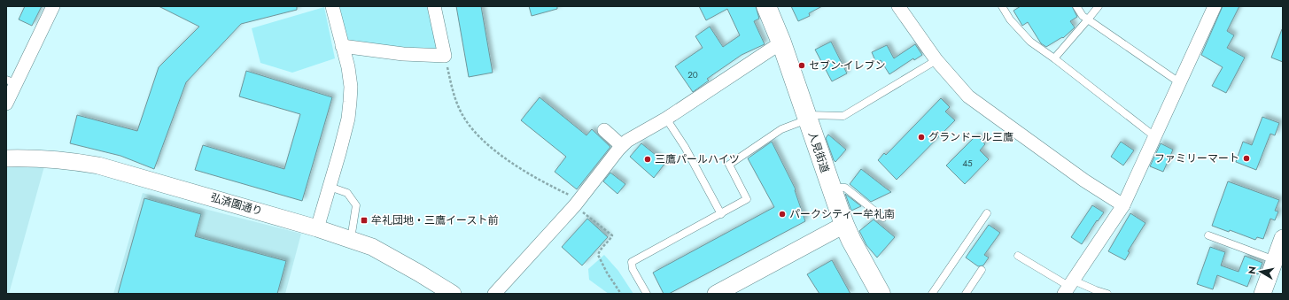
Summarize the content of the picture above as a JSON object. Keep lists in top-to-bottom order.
{
  "streets": {
    "main road": ["人見街道"],
    "street": ["弘済園通り"]
  },
  "places": {
    "other": [
      "セブン-イレブン",
      "グランドール三鷹",
      "ファミリーマート",
      "三鷹パールハイツ",
      "パークシティー牟礼南"
    ],
    "transit": ["牟礼団地・三鷹イースト前"]
  },
  "house_numbers": ["20", "45"],
  "north": "left"
}
